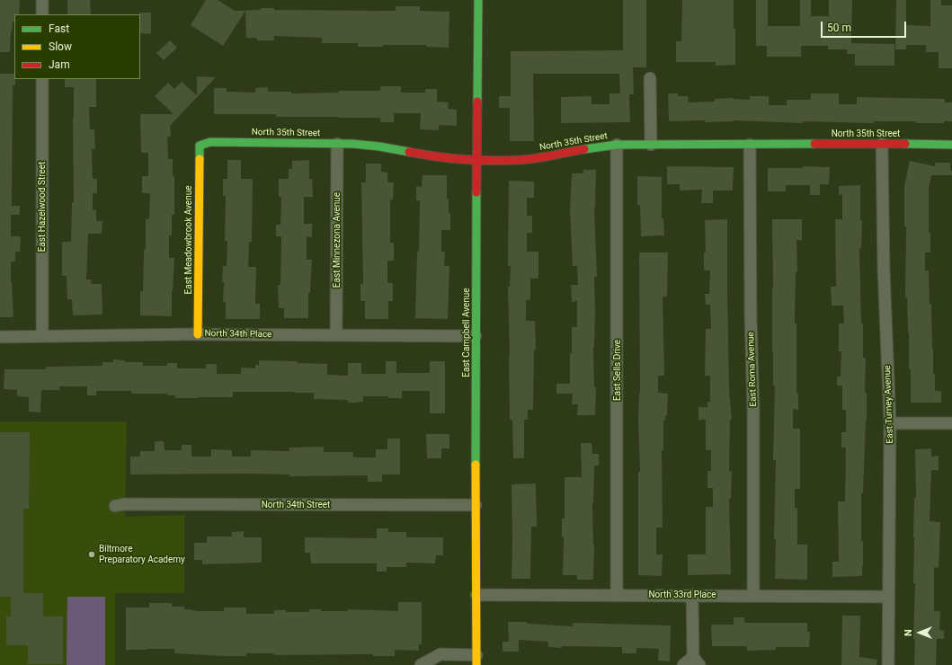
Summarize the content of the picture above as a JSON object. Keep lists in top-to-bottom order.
{
  "streets": {
    "street": [
      "North 35th Street",
      "East Hazelwood Street",
      "East Meadowbrook Avenue",
      "East Minnezona Avenue",
      "East Campbell Avenue",
      "North 34th Place",
      "East Roma Avenue",
      "East Sells Drive",
      "East Turney Avenue",
      "North 34th Street",
      "North 33rd Place"
    ]
  },
  "crossings": [
    ["North 35th Street", "East Meadowbrook Avenue"],
    ["North 35th Street", "East Minnezona Avenue"],
    ["North 35th Street", "East Campbell Avenue"],
    ["North 35th Street", "East Roma Avenue"],
    ["North 35th Street", "East Sells Drive"],
    ["North 35th Street", "East Turney Avenue"],
    ["East Hazelwood Street", "North 34th Place"],
    ["East Meadowbrook Avenue", "North 34th Place"],
    ["East Minnezona Avenue", "North 34th Place"],
    ["East Campbell Avenue", "North 34th Place"],
    ["East Campbell Avenue", "North 34th Street"],
    ["East Campbell Avenue", "North 33rd Place"],
    ["East Roma Avenue", "North 33rd Place"],
    ["East Sells Drive", "North 33rd Place"],
    ["East Turney Avenue", "North 33rd Place"]
  ],
  "places": ["Biltmore Preparatory Academy"],
  "legend": ["Fast", "Slow", "Jam"],
  "scale_bar": "50 m",
  "north": "left"
}
